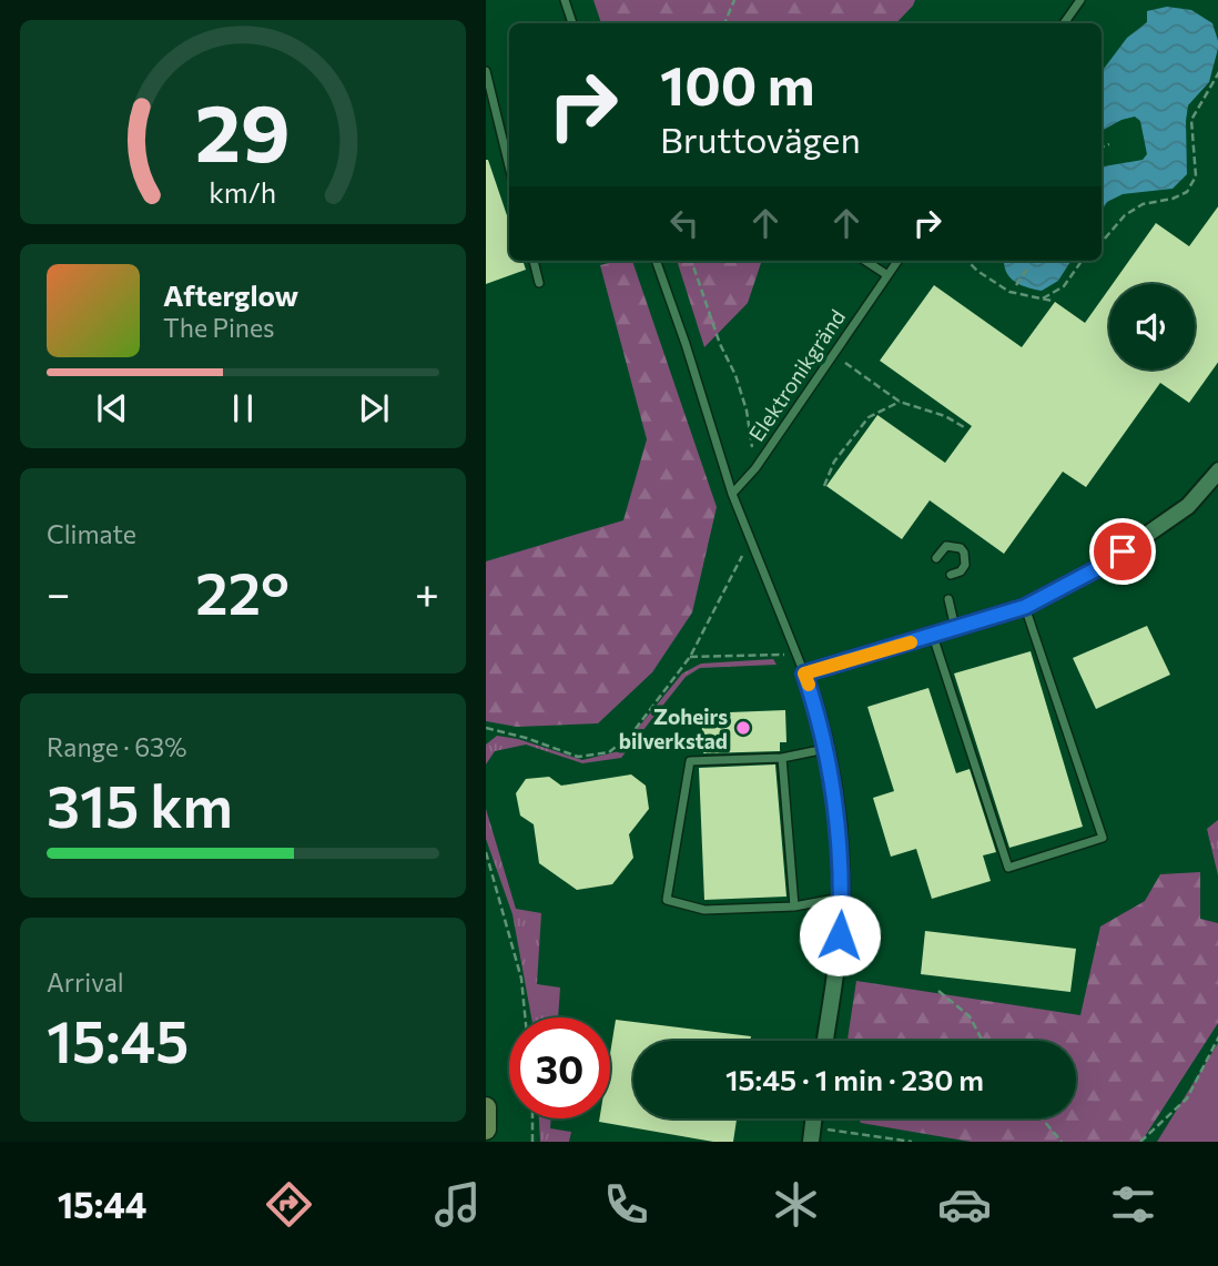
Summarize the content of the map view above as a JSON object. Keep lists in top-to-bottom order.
{
  "streets": {
    "lane": ["Elektronikgränd"]
  },
  "places": ["Zoheirs bilverkstad"],
  "page": {
    "turn": ["100 m", "Bruttovägen"],
    "song": ["Afterglow", "The Pines"],
    "tile": [
      "Climate",
      ["Range · 63%", "315 km"],
      ["Arrival", "15:45"]
    ],
    "heat": ["−", "22°", "+"],
    "limit": "30",
    "trip": "15:45 · 1 min · 230 m",
    "tabs": "15:44",
    "gauge": ["29", "km/h"]
  }
}
